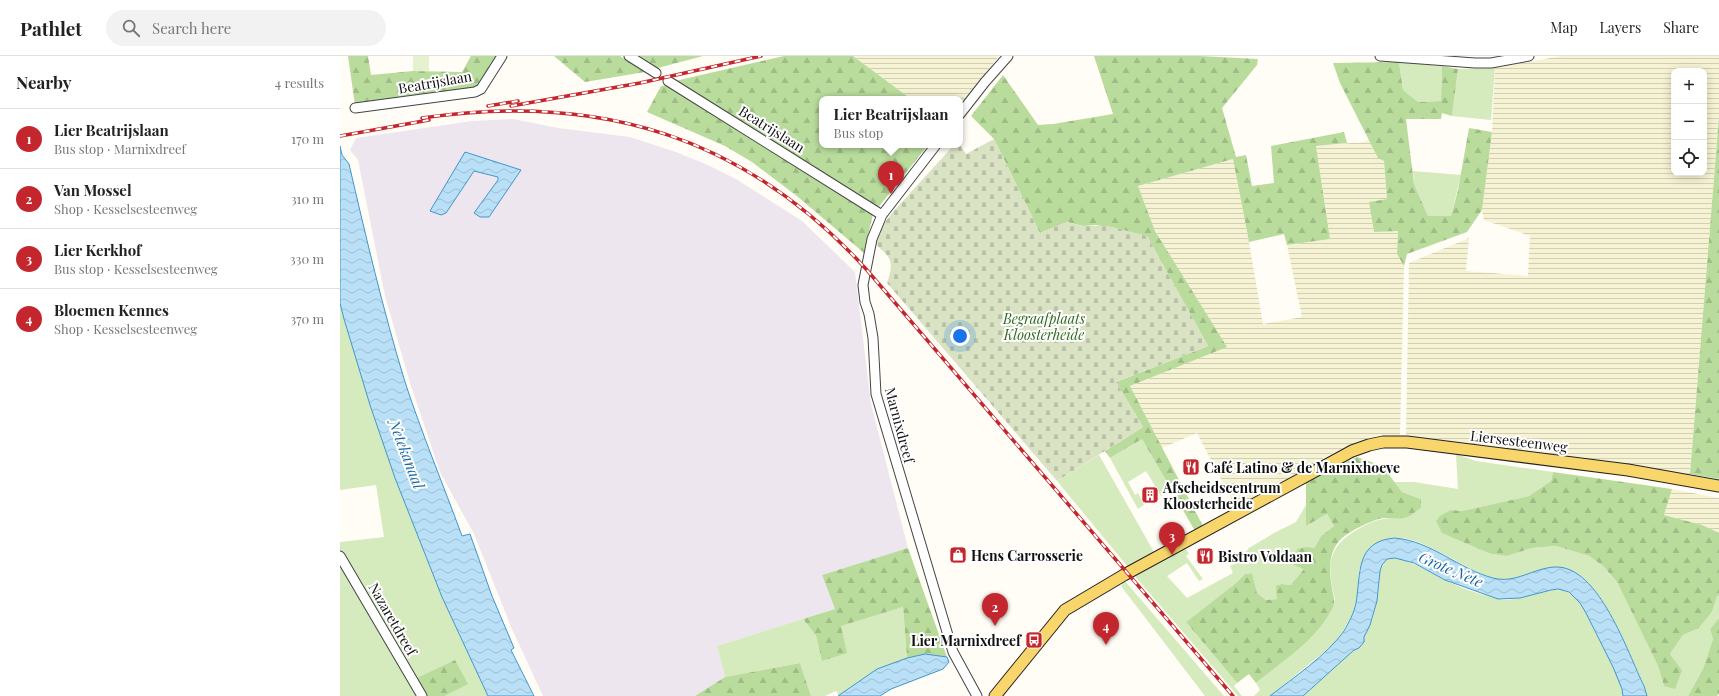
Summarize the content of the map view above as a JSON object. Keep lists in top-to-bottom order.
{
  "streets": {
    "main road": ["Liersesteenweg"],
    "street": ["Beatrijslaan", "Marnixdreef", "Nazaretdreef"]
  },
  "crossings": [
    ["Beatrijslaan", "Marnixdreef"]
  ],
  "water": ["Netekanaal", "Grote Nete"],
  "parks": ["Begraafplaats Kloosterheide"],
  "places": {
    "restaurant": ["Café Latino & de Marnixhoeve", "Bistro Voldaan"],
    "building": ["Afscheidscentrum Kloosterheide"],
    "shop": ["Hens Carrosserie"],
    "bus stop": ["Lier Marnixdreef"]
  },
  "page": {
    "header": "Pathlet",
    "search": "Search here",
    "nav": ["Map", "Layers", "Share"],
    "heading": ["Nearby", "4 results"],
    "map_buttons": ["+", "−"],
    "popup": ["Lier Beatrijslaan", "Bus stop"],
    "list": [
      {
        "mark": "1",
        "name": "Lier Beatrijslaan",
        "note": "Bus stop · Marnixdreef",
        "value": "170 m"
      },
      {
        "mark": "2",
        "name": "Van Mossel",
        "note": "Shop · Kesselsesteenweg",
        "value": "310 m"
      },
      {
        "mark": "3",
        "name": "Lier Kerkhof",
        "note": "Bus stop · Kesselsesteenweg",
        "value": "330 m"
      },
      {
        "mark": "4",
        "name": "Bloemen Kennes",
        "note": "Shop · Kesselsesteenweg",
        "value": "370 m"
      }
    ],
    "pins": [
      "1",
      "3",
      "2",
      "4"
    ]
  }
}
